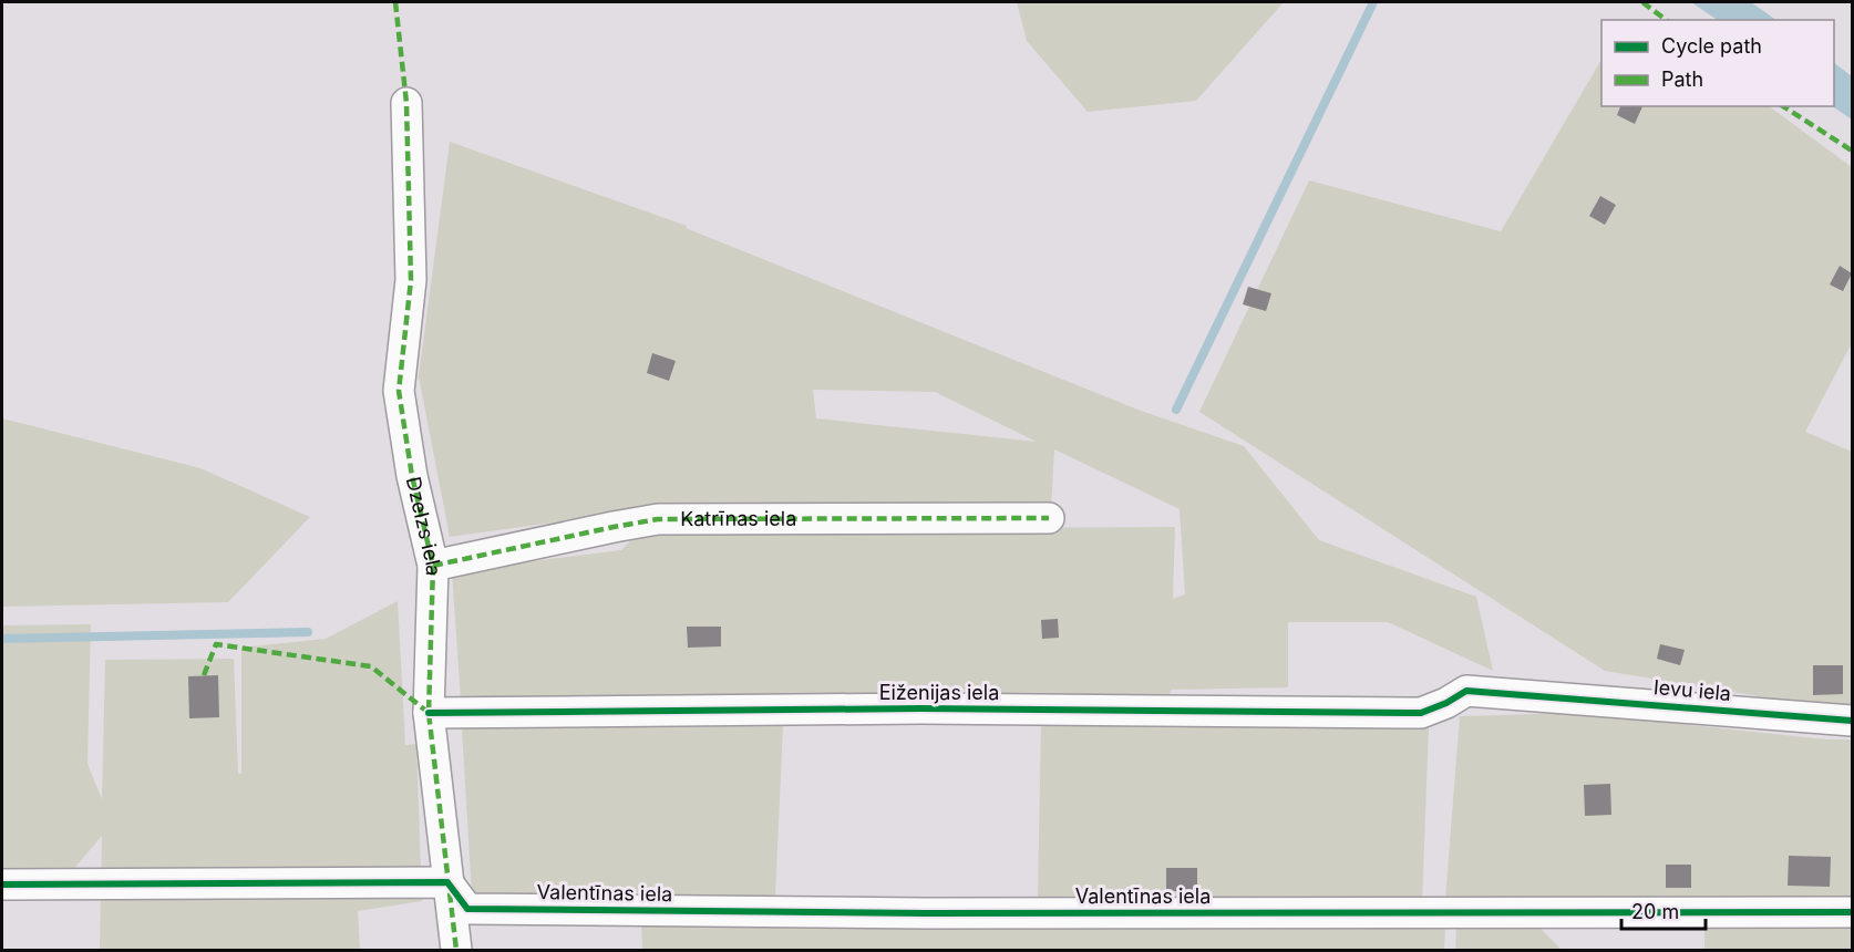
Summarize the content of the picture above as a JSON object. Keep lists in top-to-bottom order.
{
  "streets": {
    "street": [
      "Katrīnas iela",
      "Dzelzs iela",
      "Ievu iela",
      "Eiženijas iela",
      "Valentīnas iela"
    ]
  },
  "crossings": [
    ["Katrīnas iela", "Dzelzs iela"],
    ["Dzelzs iela", "Eiženijas iela"],
    ["Dzelzs iela", "Valentīnas iela"],
    ["Ievu iela", "Eiženijas iela"]
  ],
  "legend": ["Cycle path", "Path"],
  "scale_bar": "20 m"
}
